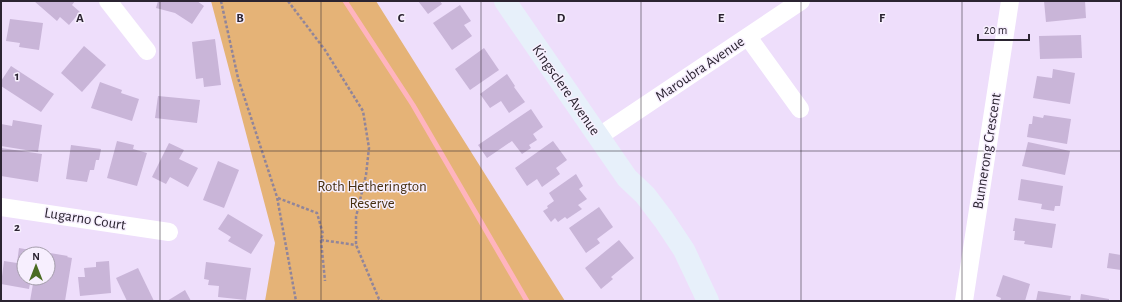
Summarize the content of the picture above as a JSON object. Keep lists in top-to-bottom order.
{
  "streets": {
    "main road": ["Kingsclere Avenue"],
    "street": ["Maroubra Avenue", "Bunnerong Crescent", "Lugarno Court"]
  },
  "crossings": [
    ["Maroubra Avenue", "Kingsclere Avenue"]
  ],
  "parks": ["Roth Hetherington Reserve"],
  "scale_bar": "20 m",
  "north": "top",
  "grid": {
    "columns": [
      "A",
      "B",
      "C",
      "D",
      "E",
      "F"
    ],
    "rows": ["1", "2"]
  }
}
